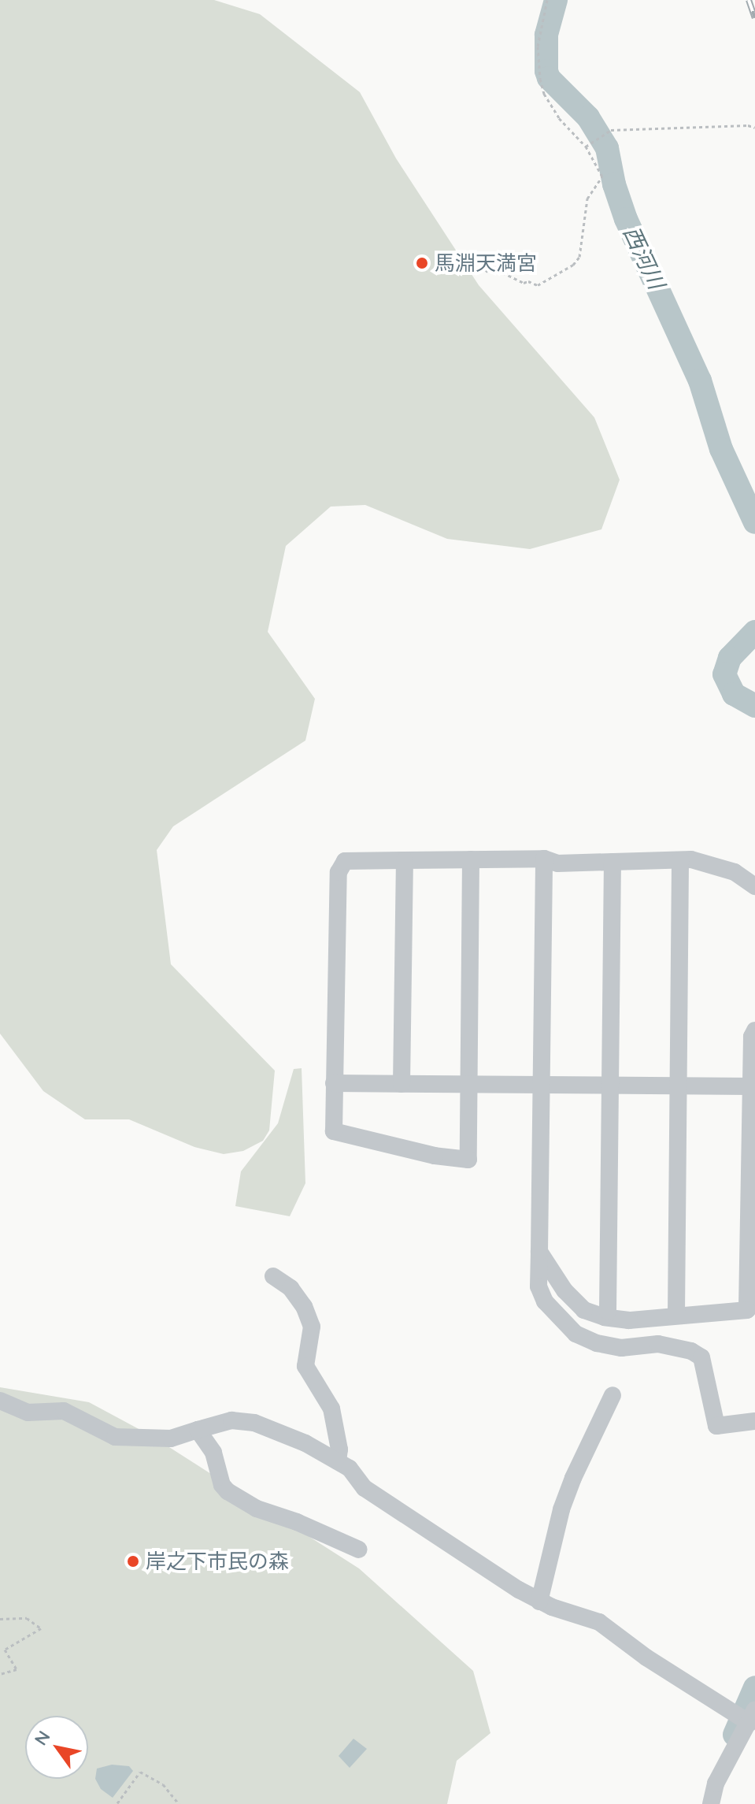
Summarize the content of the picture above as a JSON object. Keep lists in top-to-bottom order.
{
  "water": ["西河川"],
  "places": ["馬淵天満宮", "岸之下市民の森"],
  "north": "top left"
}
